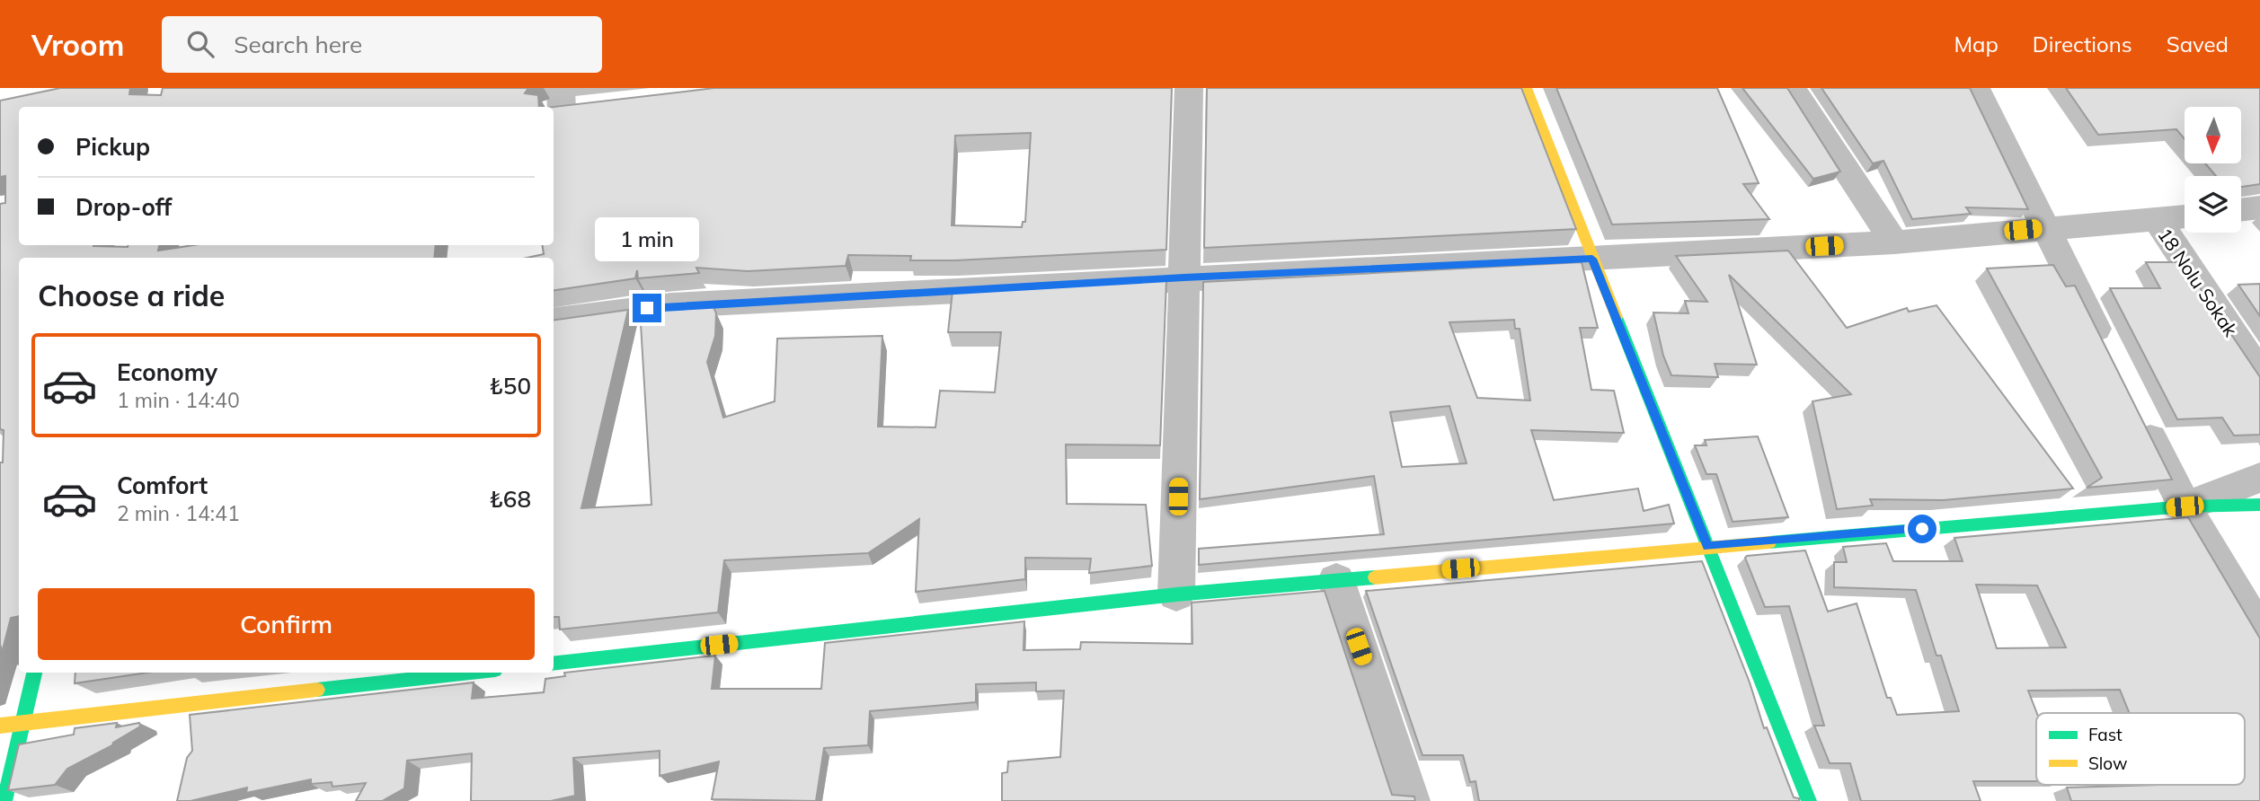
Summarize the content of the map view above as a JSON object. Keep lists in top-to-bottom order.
{
  "streets": {
    "street": ["18 Nolu Sokak"]
  },
  "legend": ["Fast", "Slow"],
  "north": "bottom",
  "page": {
    "header": "Vroom",
    "search": "Search here",
    "nav": ["Map", "Directions", "Saved"],
    "banner": ["Pickup", "Drop-off"],
    "bubble": "1 min",
    "heading": "Choose a ride",
    "list": [
      {
        "name": "Economy",
        "note": "1 min · 14:40",
        "value": "₺50"
      },
      {
        "name": "Comfort",
        "note": "2 min · 14:41",
        "value": "₺68"
      }
    ],
    "buttons": "Confirm"
  }
}
